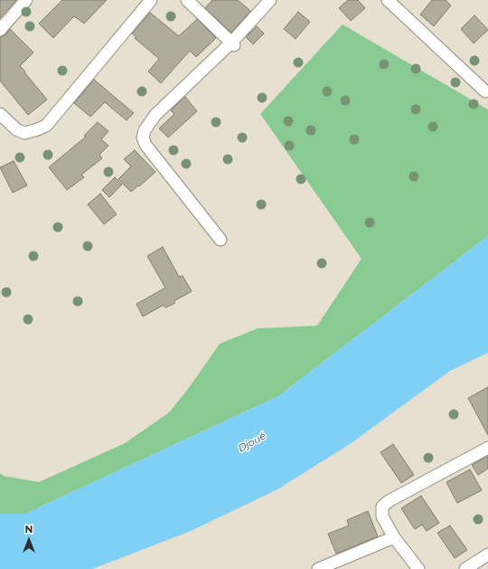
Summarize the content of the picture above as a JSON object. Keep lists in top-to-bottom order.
{
  "water": ["Djoué"],
  "north": "top"
}
